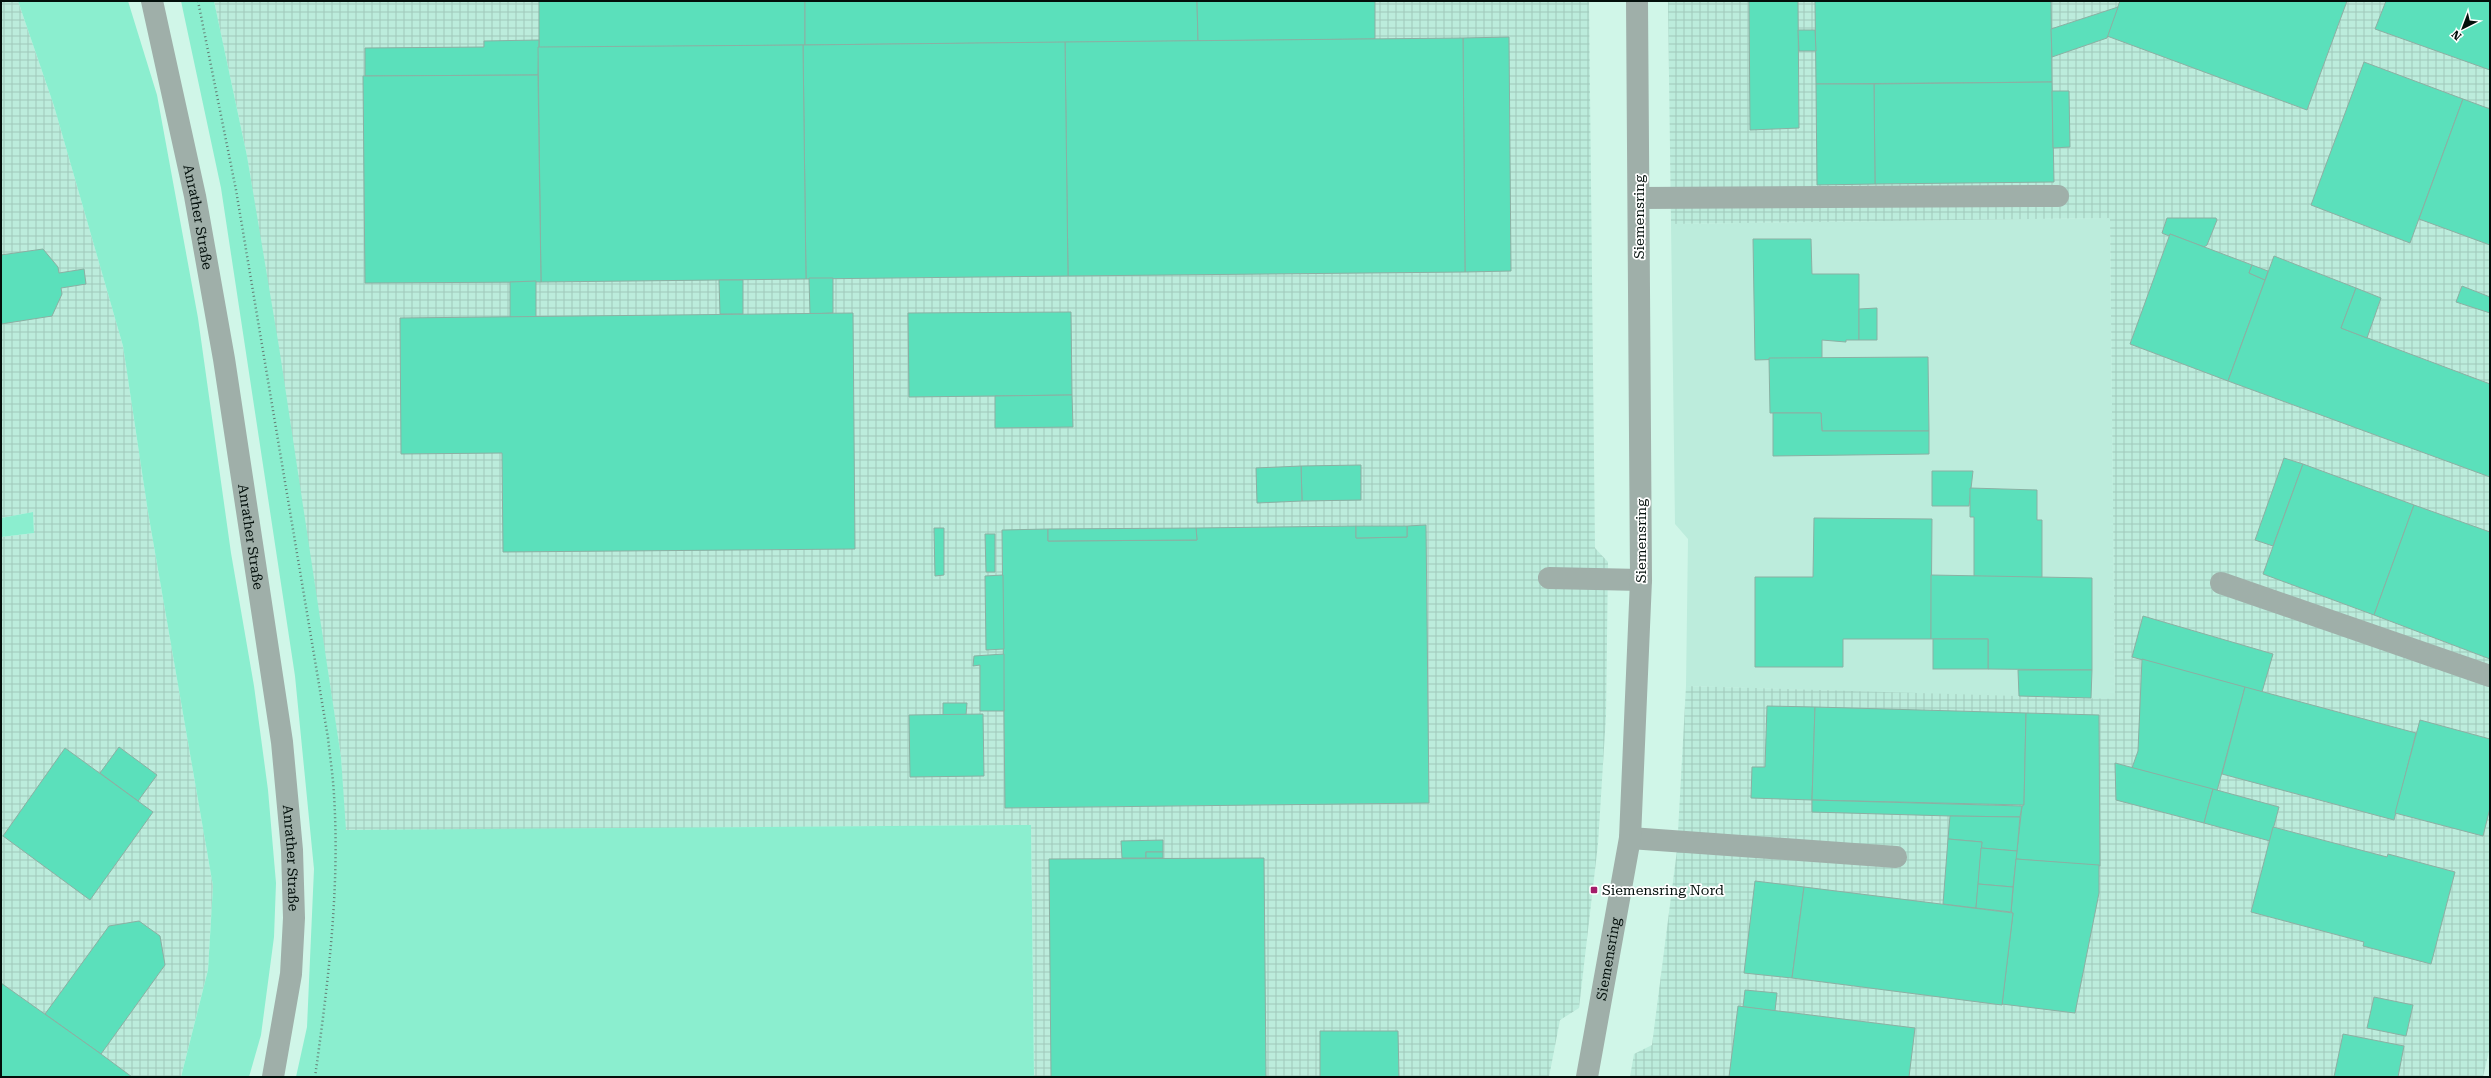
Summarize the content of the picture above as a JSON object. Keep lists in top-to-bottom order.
{
  "streets": {
    "street": ["Anrather Straße", "Siemensring"]
  },
  "places": {
    "transit": ["Siemensring Nord"]
  },
  "north": "bottom left"
}
